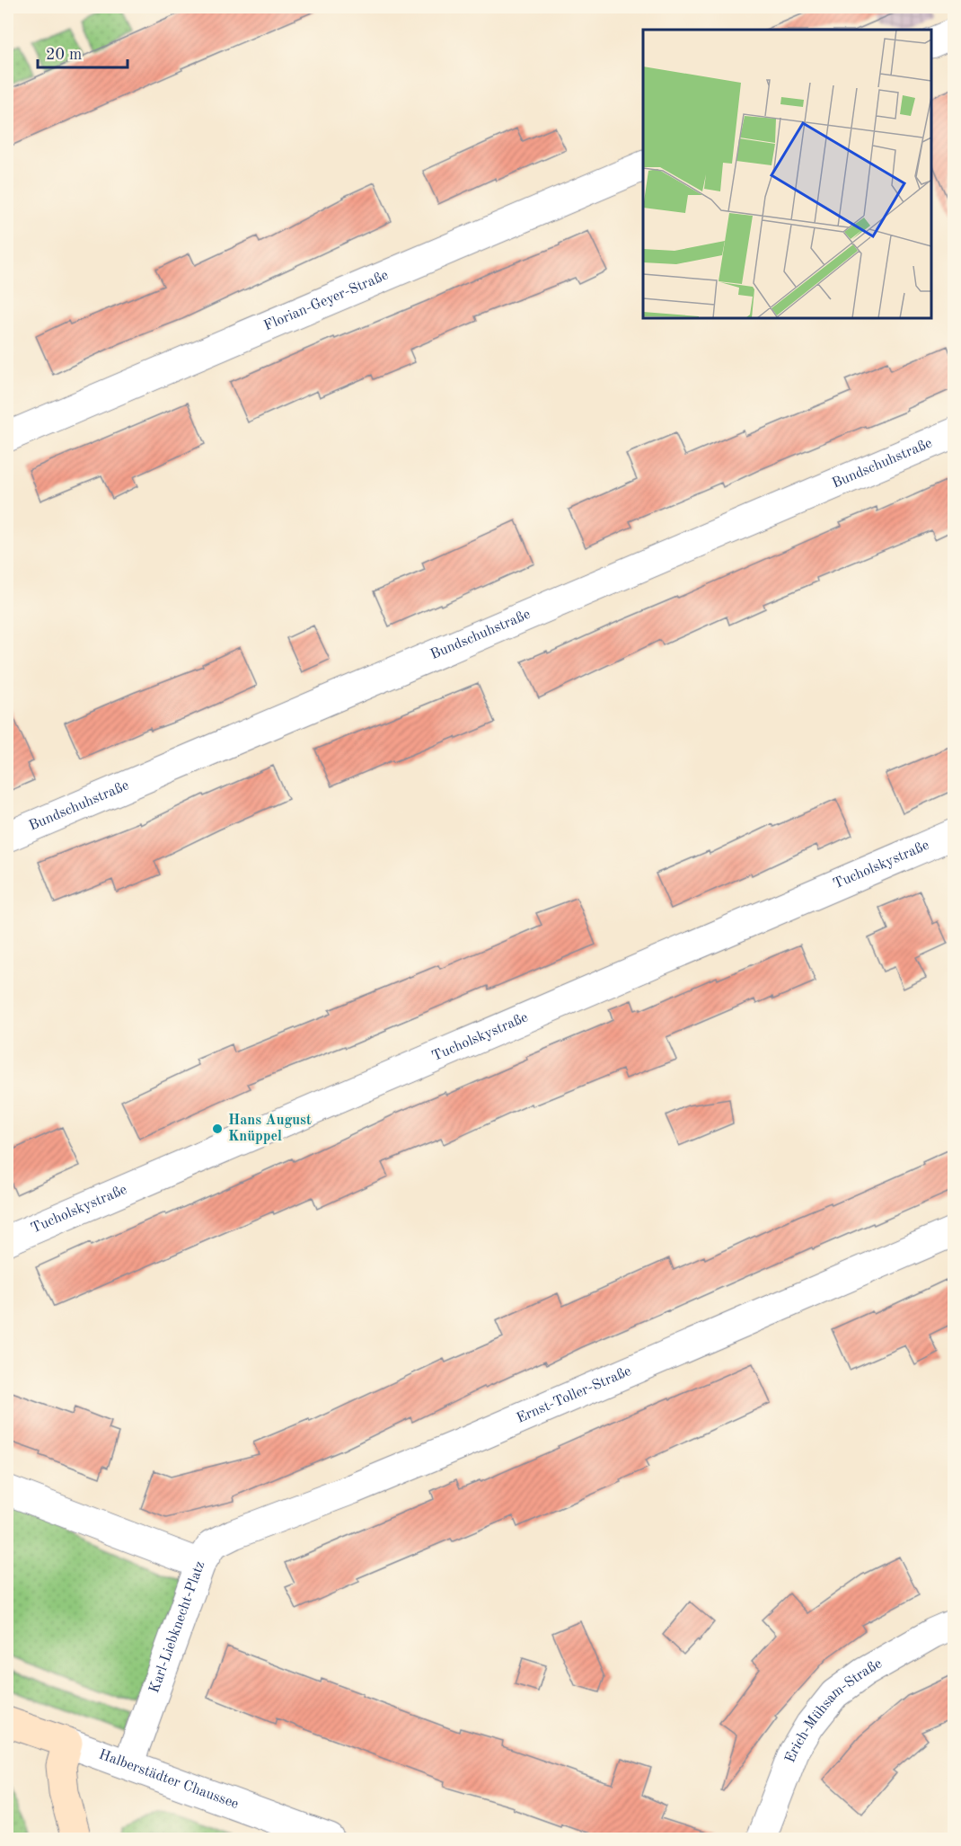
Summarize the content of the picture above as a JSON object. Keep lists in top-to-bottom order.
{
  "streets": {
    "main road": ["Halberstädter Chaussee"],
    "street": [
      "Florian-Geyer-Straße",
      "Bundschuhstraße",
      "Tucholskystraße",
      "Ernst-Toller-Straße",
      "Karl-Liebknecht-Platz",
      "Erich-Mühsam-Straße"
    ]
  },
  "crossings": [
    ["Ernst-Toller-Straße", "Karl-Liebknecht-Platz"],
    ["Karl-Liebknecht-Platz", "Halberstädter Chaussee"]
  ],
  "places": ["Hans August Knüppel"],
  "scale_bar": "20 m"
}
